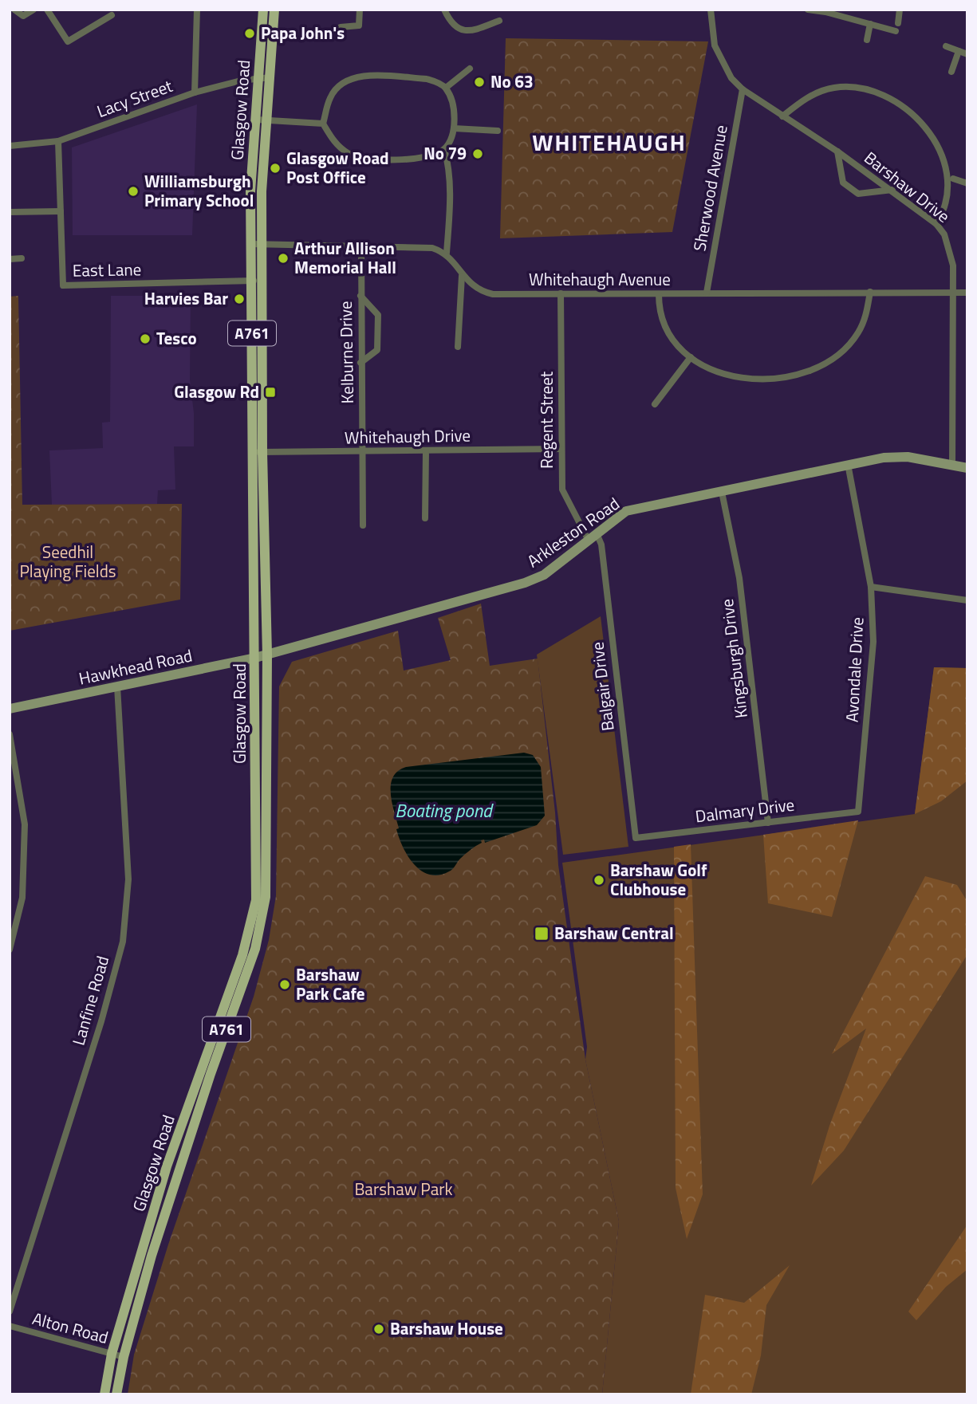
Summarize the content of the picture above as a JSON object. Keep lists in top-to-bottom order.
{
  "streets": {
    "main road": ["Glasgow Road", "A761"],
    "street": [
      "Lacy Street",
      "Barshaw Drive",
      "Sherwood Avenue",
      "East Lane",
      "Whitehaugh Avenue",
      "Kelburne Drive",
      "Regent Street",
      "Whitehaugh Drive",
      "Arkleston Road",
      "Kingsburgh Drive",
      "Hawkhead Road",
      "Avondale Drive",
      "Balgair Drive",
      "Dalmary Drive",
      "Lanfine Road",
      "Alton Road"
    ]
  },
  "crossings": [
    ["Lacy Street", "Glasgow Road"],
    ["Lacy Street", "East Lane"],
    ["Glasgow Road", "East Lane"],
    ["Glasgow Road", "Whitehaugh Drive"],
    ["Glasgow Road", "Arkleston Road"],
    ["Glasgow Road", "Hawkhead Road"],
    ["Glasgow Road", "Alton Road"],
    ["Barshaw Drive", "Sherwood Avenue"],
    ["Barshaw Drive", "Whitehaugh Avenue"],
    ["Barshaw Drive", "Arkleston Road"],
    ["Sherwood Avenue", "Whitehaugh Avenue"],
    ["Whitehaugh Avenue", "Regent Street"],
    ["Kelburne Drive", "Whitehaugh Drive"],
    ["Regent Street", "Whitehaugh Drive"],
    ["Regent Street", "Arkleston Road"],
    ["Regent Street", "Balgair Drive"],
    ["Arkleston Road", "Kingsburgh Drive"],
    ["Arkleston Road", "Hawkhead Road"],
    ["Arkleston Road", "Avondale Drive"],
    ["Arkleston Road", "Balgair Drive"],
    ["Kingsburgh Drive", "Dalmary Drive"],
    ["Hawkhead Road", "Lanfine Road"],
    ["Avondale Drive", "Dalmary Drive"],
    ["Balgair Drive", "Dalmary Drive"]
  ],
  "districts": ["WHITEHAUGH"],
  "water": ["Boating pond"],
  "parks": ["Seedhil Playing Fields", "Barshaw Park"],
  "places": {
    "other": [
      "Papa John's",
      "No 63",
      "No 79",
      "Glasgow Road Post Office",
      "Williamsburgh Primary School",
      "Arthur Allison Memorial Hall",
      "Harvies Bar",
      "Tesco",
      "Barshaw Golf Clubhouse",
      "Barshaw Park Cafe",
      "Barshaw House"
    ],
    "transit": ["Glasgow Rd", "Barshaw Central"]
  }
}
